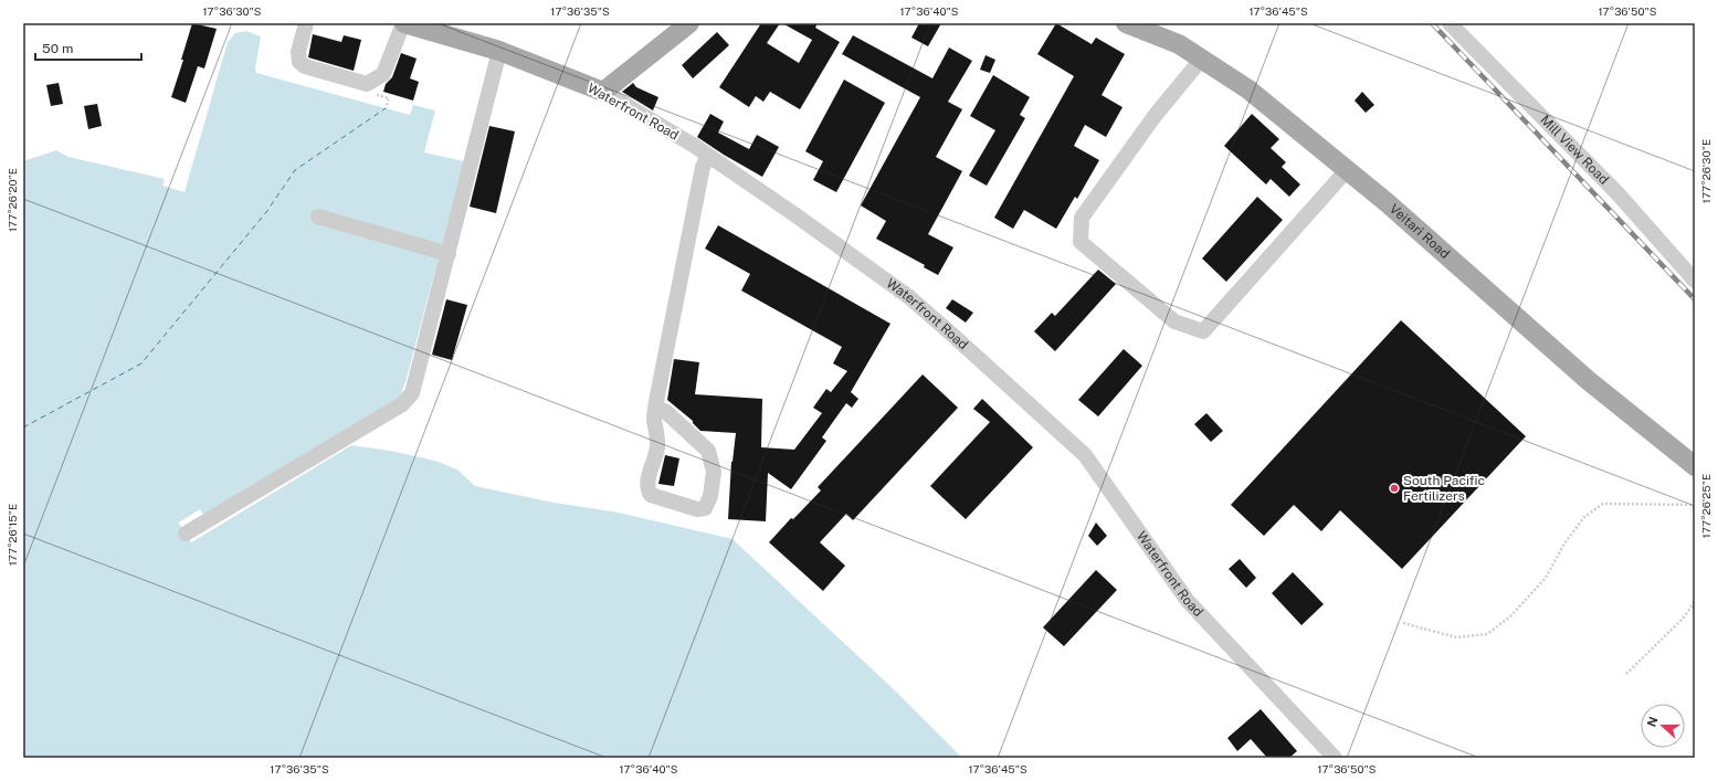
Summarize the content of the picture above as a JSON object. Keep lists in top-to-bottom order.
{
  "streets": {
    "main road": ["Waterfront Road", "Veitari Road"],
    "street": ["Mill View Road"]
  },
  "places": ["South Pacific Fertilizers"],
  "scale_bar": "50 m",
  "north": "left",
  "coordinates": [
    "17°36'30\"S",
    "17°36'35\"S",
    "17°36'40\"S",
    "17°36'45\"S",
    "17°36'50\"S",
    "177°26'30\"E",
    "177°26'20\"E",
    "177°26'25\"E",
    "177°26'15\"E"
  ]
}
